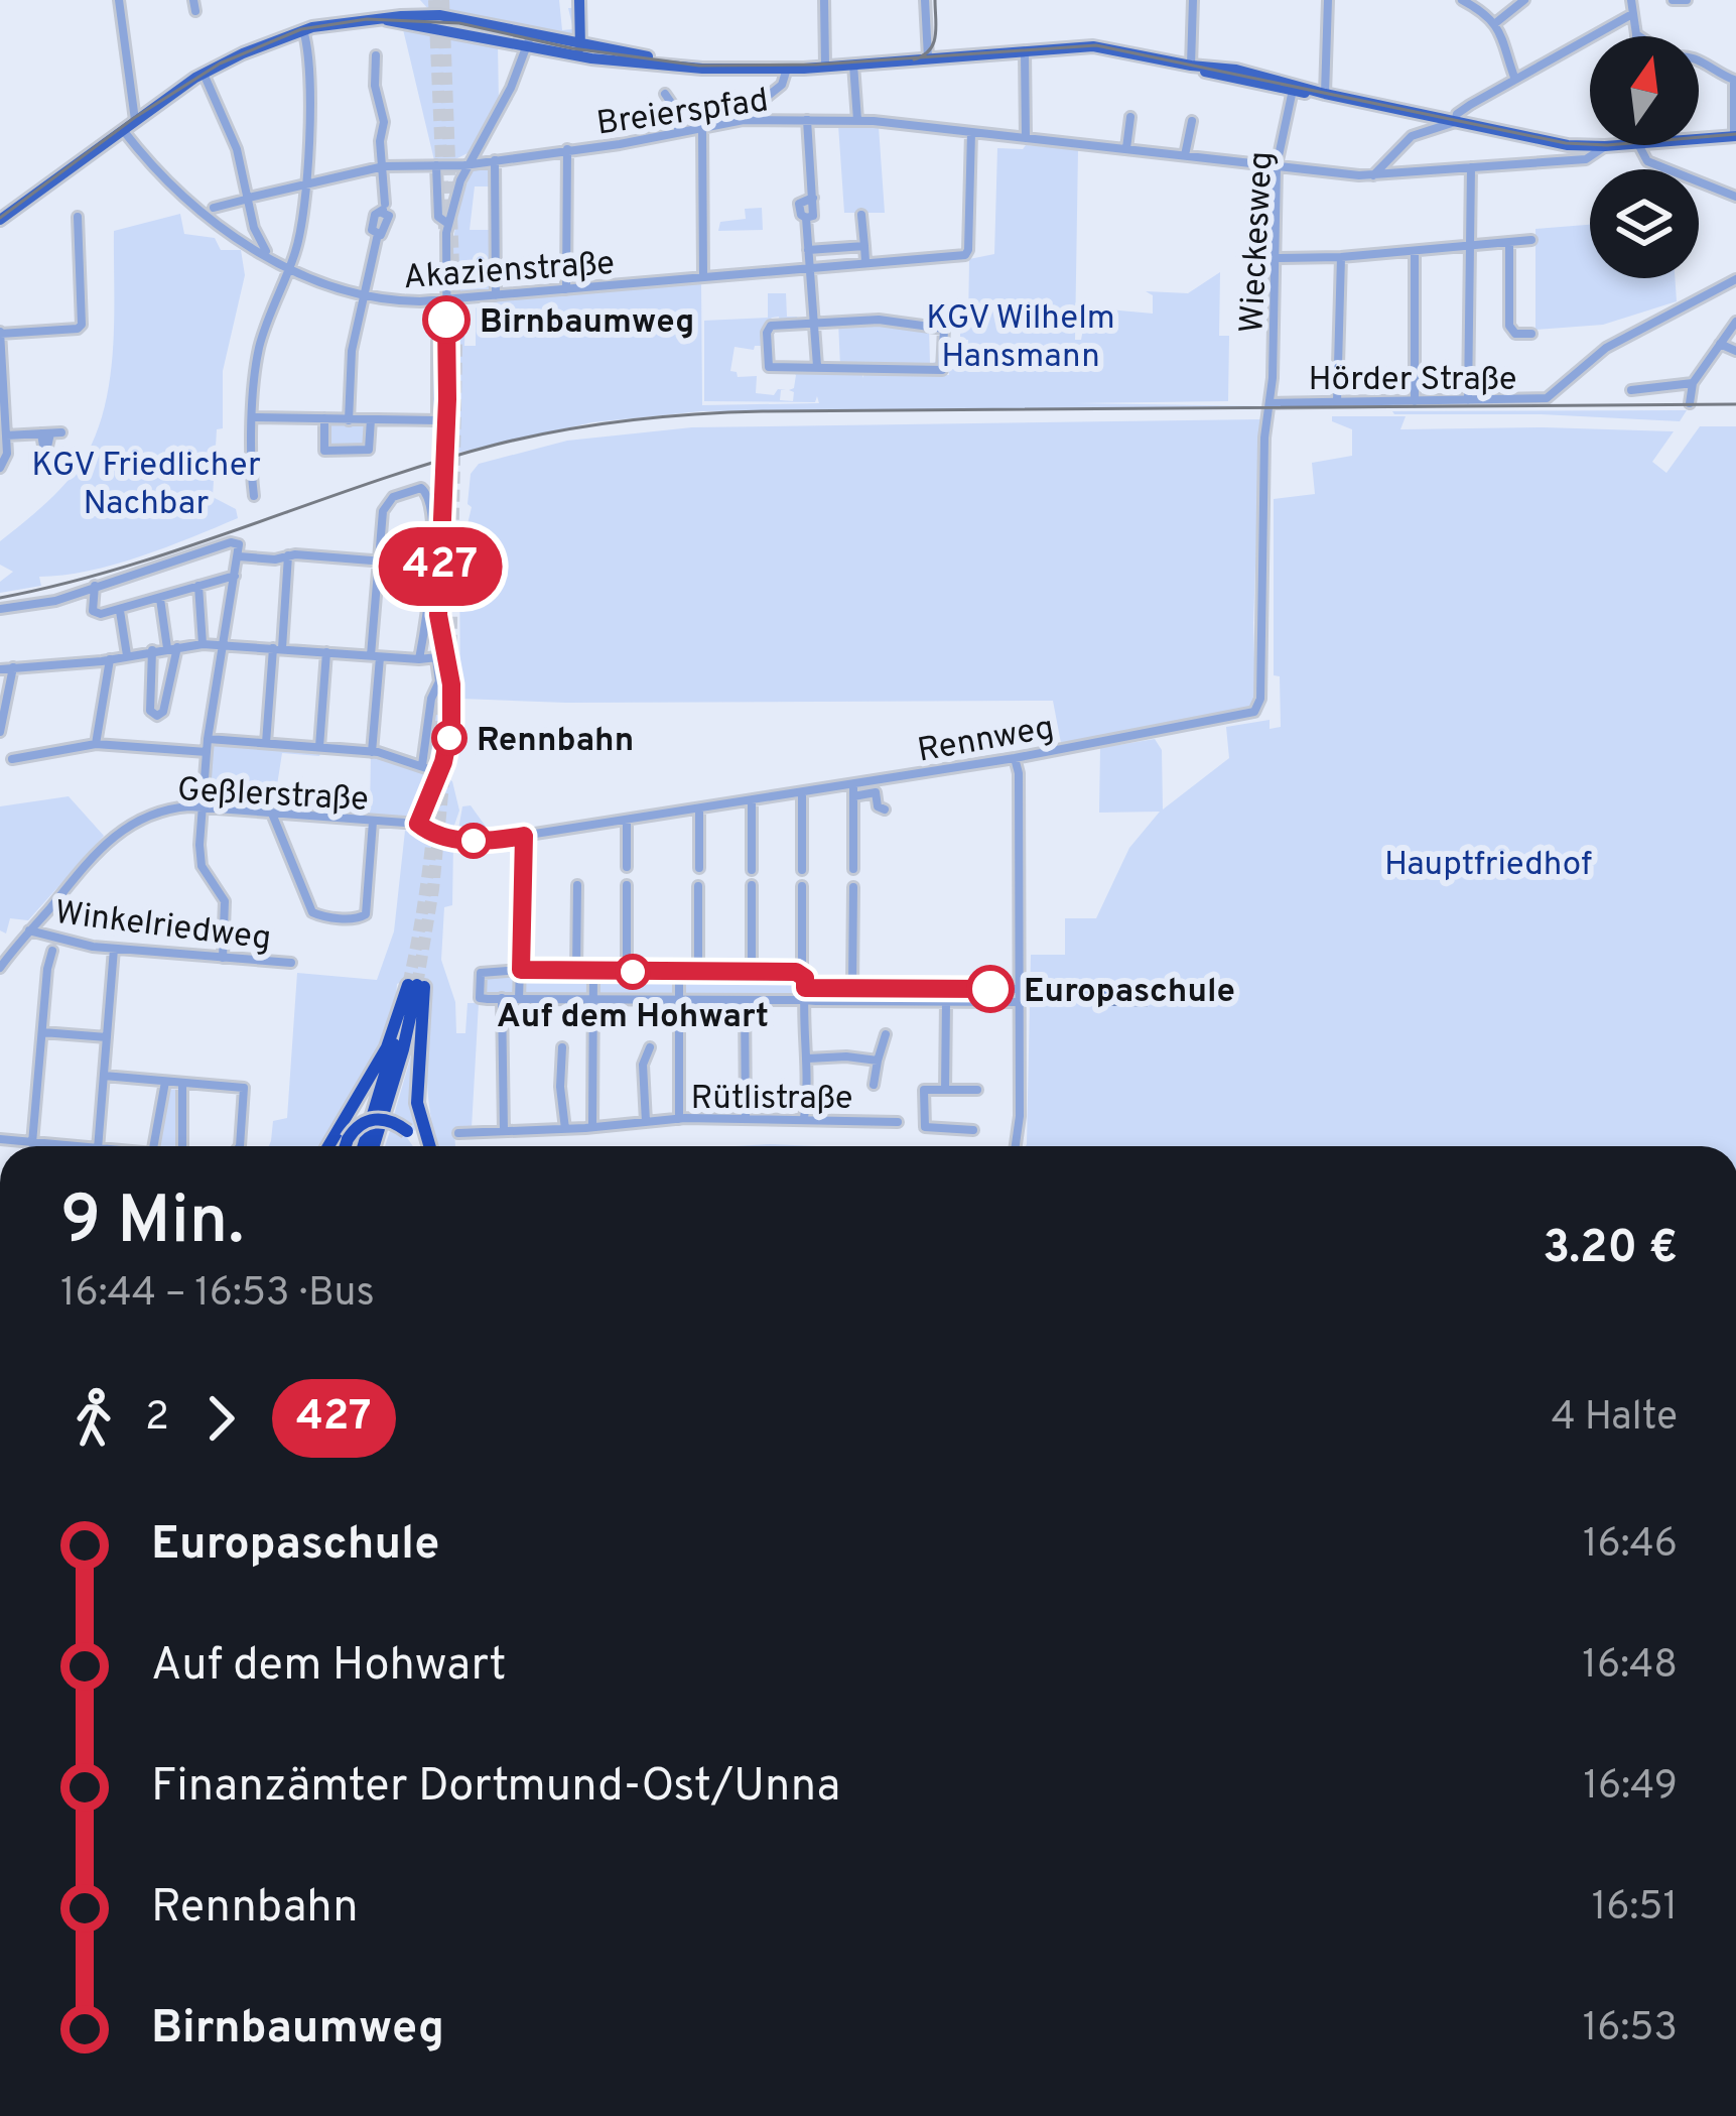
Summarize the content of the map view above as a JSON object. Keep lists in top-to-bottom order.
{
  "streets": {
    "street": [
      "Breierspfad",
      "Wieckesweg",
      "Akazienstraße",
      "Hörder Straße",
      "Rennweg",
      "Geßlerstraße",
      "Winkelriedweg",
      "Rütlistraße"
    ]
  },
  "crossings": [
    ["Breierspfad", "Wieckesweg"],
    ["Breierspfad", "Akazienstraße"],
    ["Wieckesweg", "Hörder Straße"],
    ["Wieckesweg", "Rennweg"],
    ["Hörder Straße", "Rennweg"],
    ["Rennweg", "Geßlerstraße"],
    ["Geßlerstraße", "Winkelriedweg"]
  ],
  "parks": ["KGV Wilhelm Hansmann", "KGV Friedlicher Nachbar", "Hauptfriedhof"],
  "places": [
    "Birnbaumweg",
    "Rennbahn",
    "Auf dem Hohwart",
    "Europaschule"
  ],
  "lines": ["bus line 427"],
  "north": "top",
  "page": {
    "on_map": "427",
    "heading": ["9 Min.", "16:44 – 16:53 · Bus", "3.20 €"],
    "legs": ["2", "427", "4 Halte"],
    "list": [
      {
        "name": "Europaschule",
        "value": "16:46"
      },
      {
        "name": "Auf dem Hohwart",
        "value": "16:48"
      },
      {
        "name": "Finanzämter Dortmund-Ost/Unna",
        "value": "16:49"
      },
      {
        "name": "Rennbahn",
        "value": "16:51"
      },
      {
        "name": "Birnbaumweg",
        "value": "16:53"
      }
    ]
  }
}
